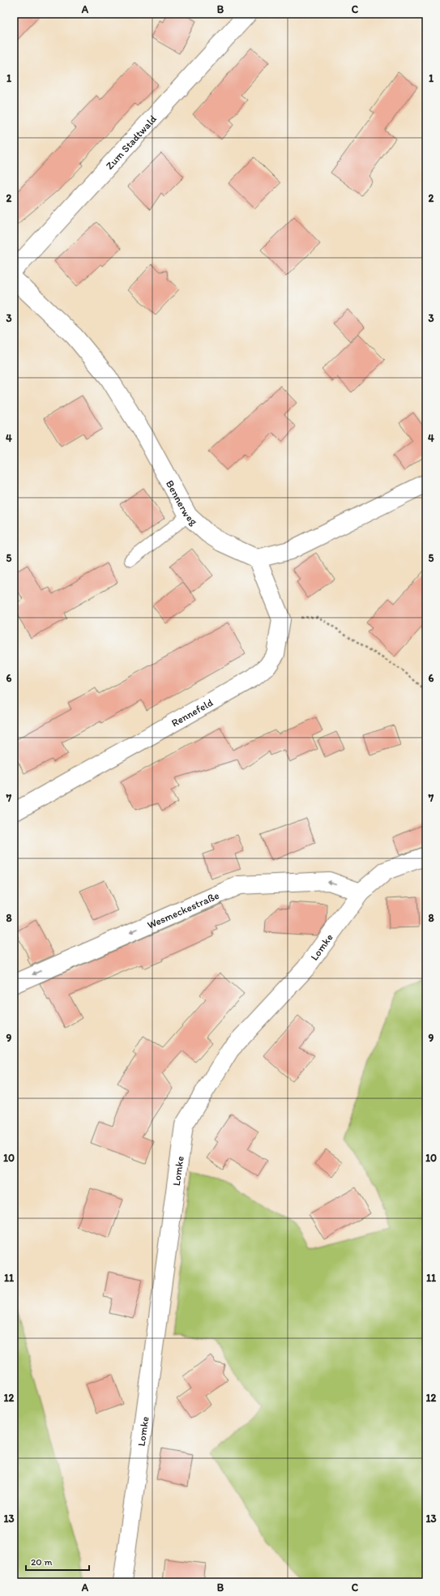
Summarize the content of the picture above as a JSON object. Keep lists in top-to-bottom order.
{
  "streets": {
    "street": [
      "Zum Stadtwald",
      "Bennerweg",
      "Rennefeld",
      "Wesmeckestraße",
      "Lomke"
    ]
  },
  "crossings": [
    ["Wesmeckestraße", "Lomke"]
  ],
  "one_way": ["Wesmeckestraße"],
  "scale_bar": "20 m",
  "grid": {
    "columns": ["A", "B", "C"],
    "rows": [
      "1",
      "2",
      "3",
      "4",
      "5",
      "6",
      "7",
      "8",
      "9",
      "10",
      "11",
      "12",
      "13"
    ]
  }
}
